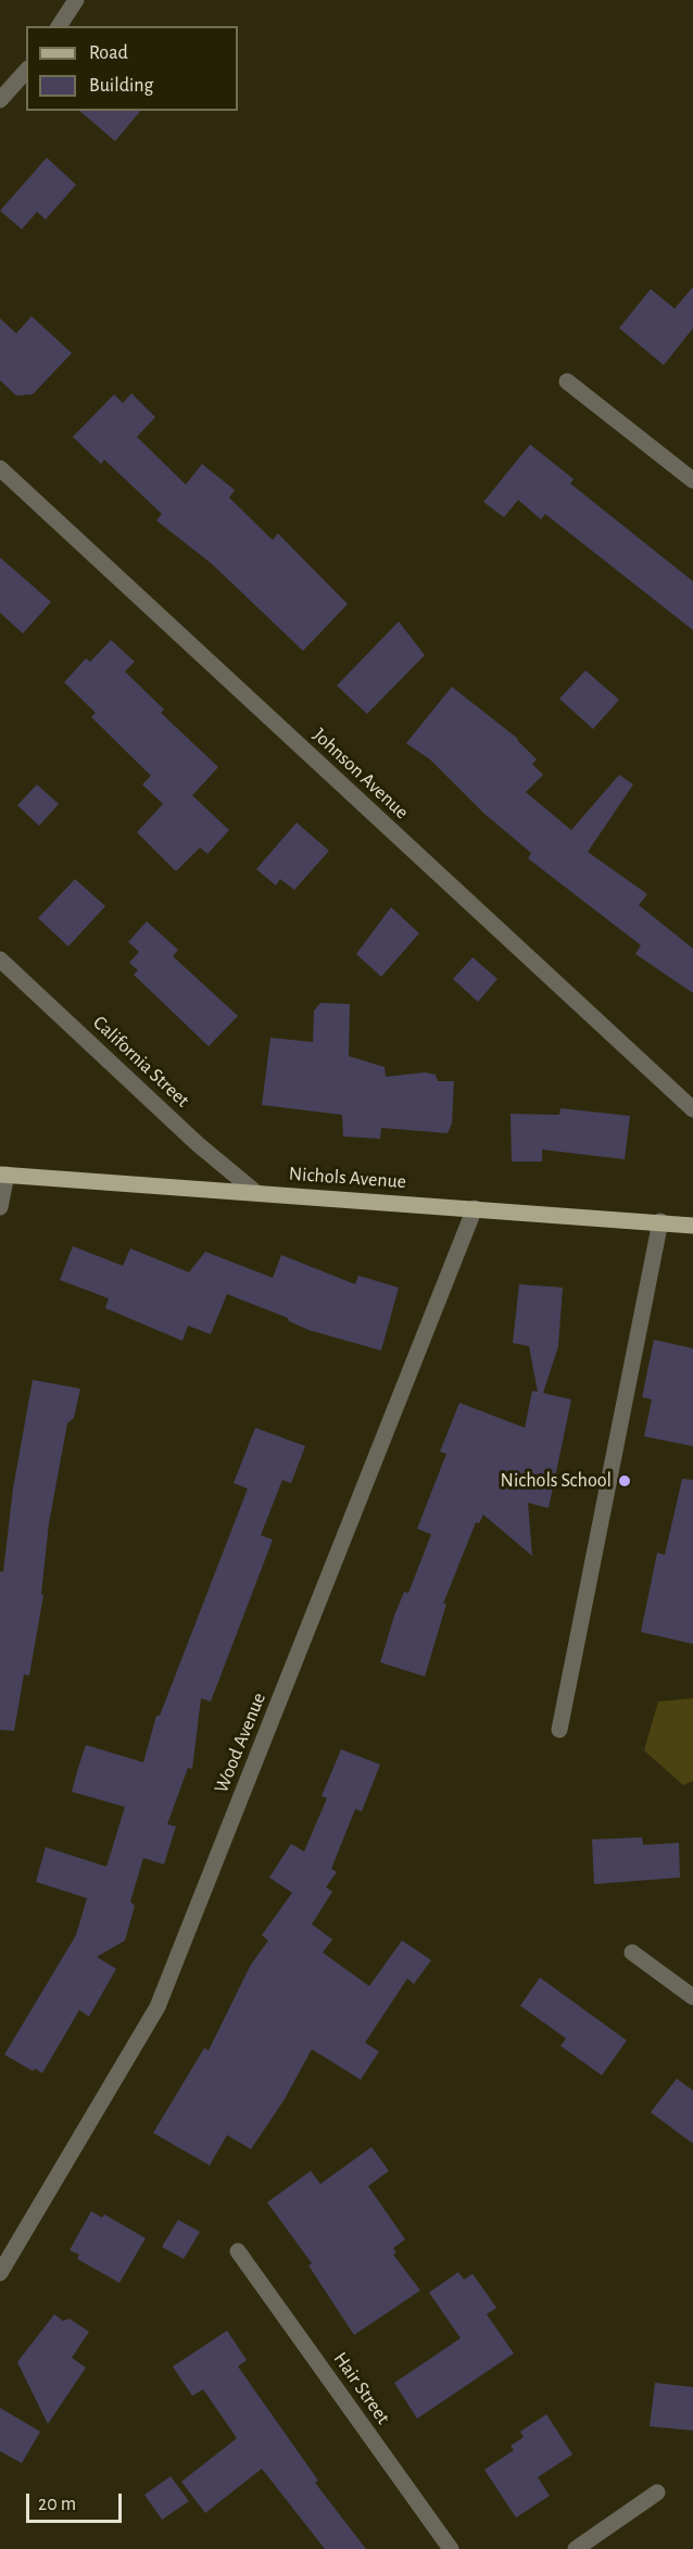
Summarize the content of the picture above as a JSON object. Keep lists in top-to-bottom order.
{
  "streets": {
    "main road": ["Nichols Avenue"],
    "street": [
      "Johnson Avenue",
      "California Street",
      "Wood Avenue",
      "Hair Street"
    ]
  },
  "crossings": [
    ["California Street", "Nichols Avenue"],
    ["Nichols Avenue", "Wood Avenue"]
  ],
  "places": ["Nichols School"],
  "legend": ["Road", "Building"],
  "scale_bar": "20 m"
}
